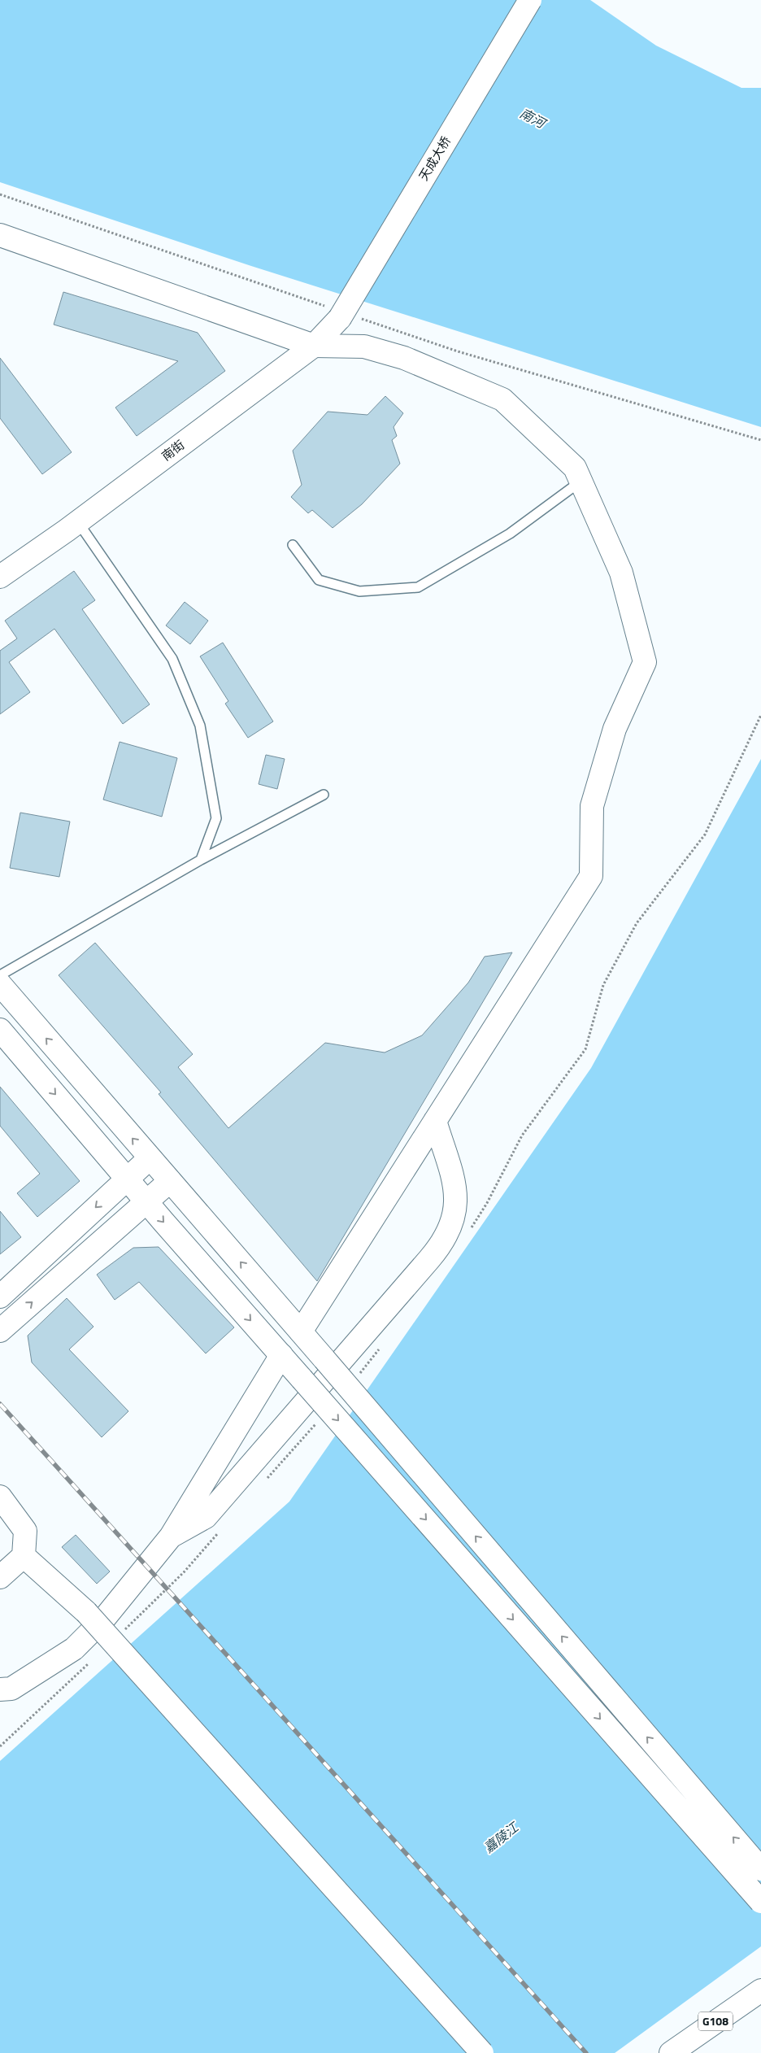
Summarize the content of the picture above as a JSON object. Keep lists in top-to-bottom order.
{
  "streets": {
    "main road": ["天成大桥", "南街", "G108"]
  },
  "crossings": [
    ["天成大桥", "南街"]
  ],
  "water": ["南河", "嘉陵江"]
}
